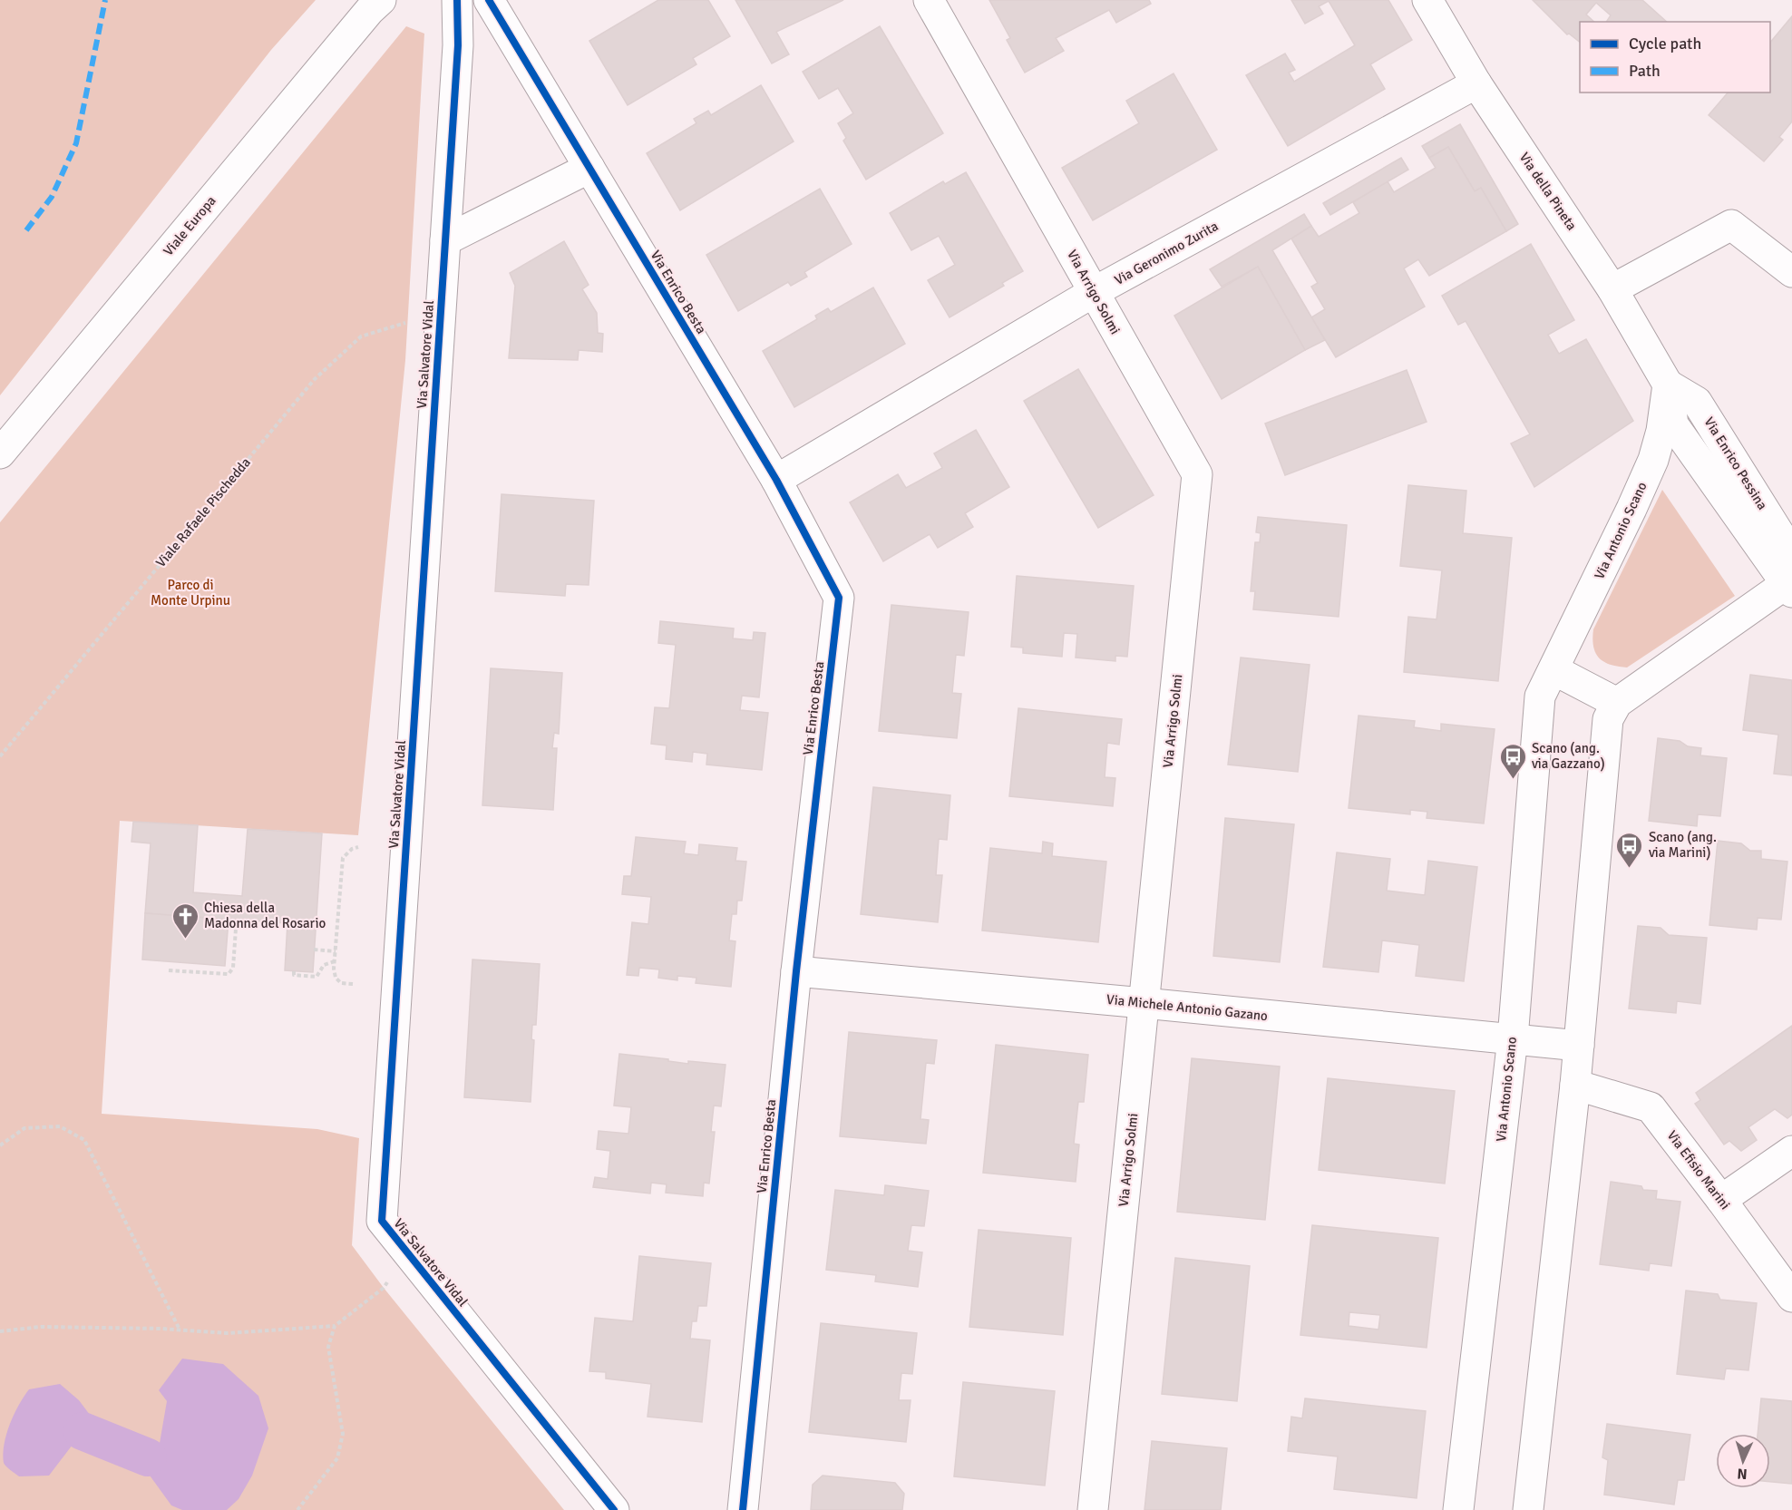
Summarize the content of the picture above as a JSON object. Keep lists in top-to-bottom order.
{
  "streets": {
    "street": [
      "Via della Pineta",
      "Viale Europa",
      "Via Geronimo Zurita",
      "Via Enrico Besta",
      "Via Arrigo Solmi",
      "Via Salvatore Vidal",
      "Via Enrico Pessina",
      "Via Antonio Scano",
      "Via Michele Antonio Gazano",
      "Via Efisio Marini"
    ],
    "path": ["Viale Rafaele Pischedda"]
  },
  "crossings": [
    ["Via della Pineta", "Via Geronimo Zurita"],
    ["Via della Pineta", "Via Enrico Pessina"],
    ["Via della Pineta", "Via Antonio Scano"],
    ["Via Geronimo Zurita", "Via Enrico Besta"],
    ["Via Geronimo Zurita", "Via Arrigo Solmi"],
    ["Via Enrico Besta", "Via Michele Antonio Gazano"],
    ["Via Arrigo Solmi", "Via Michele Antonio Gazano"],
    ["Via Enrico Pessina", "Via Antonio Scano"],
    ["Via Antonio Scano", "Via Michele Antonio Gazano"]
  ],
  "parks": ["Parco di Monte Urpinu"],
  "places": {
    "bus stop": ["Scano (ang. via Gazzano)", "Scano (ang. via Marini)"],
    "church": ["Chiesa della Madonna del Rosario"]
  },
  "legend": ["Cycle path", "Path"],
  "north": "bottom"
}
